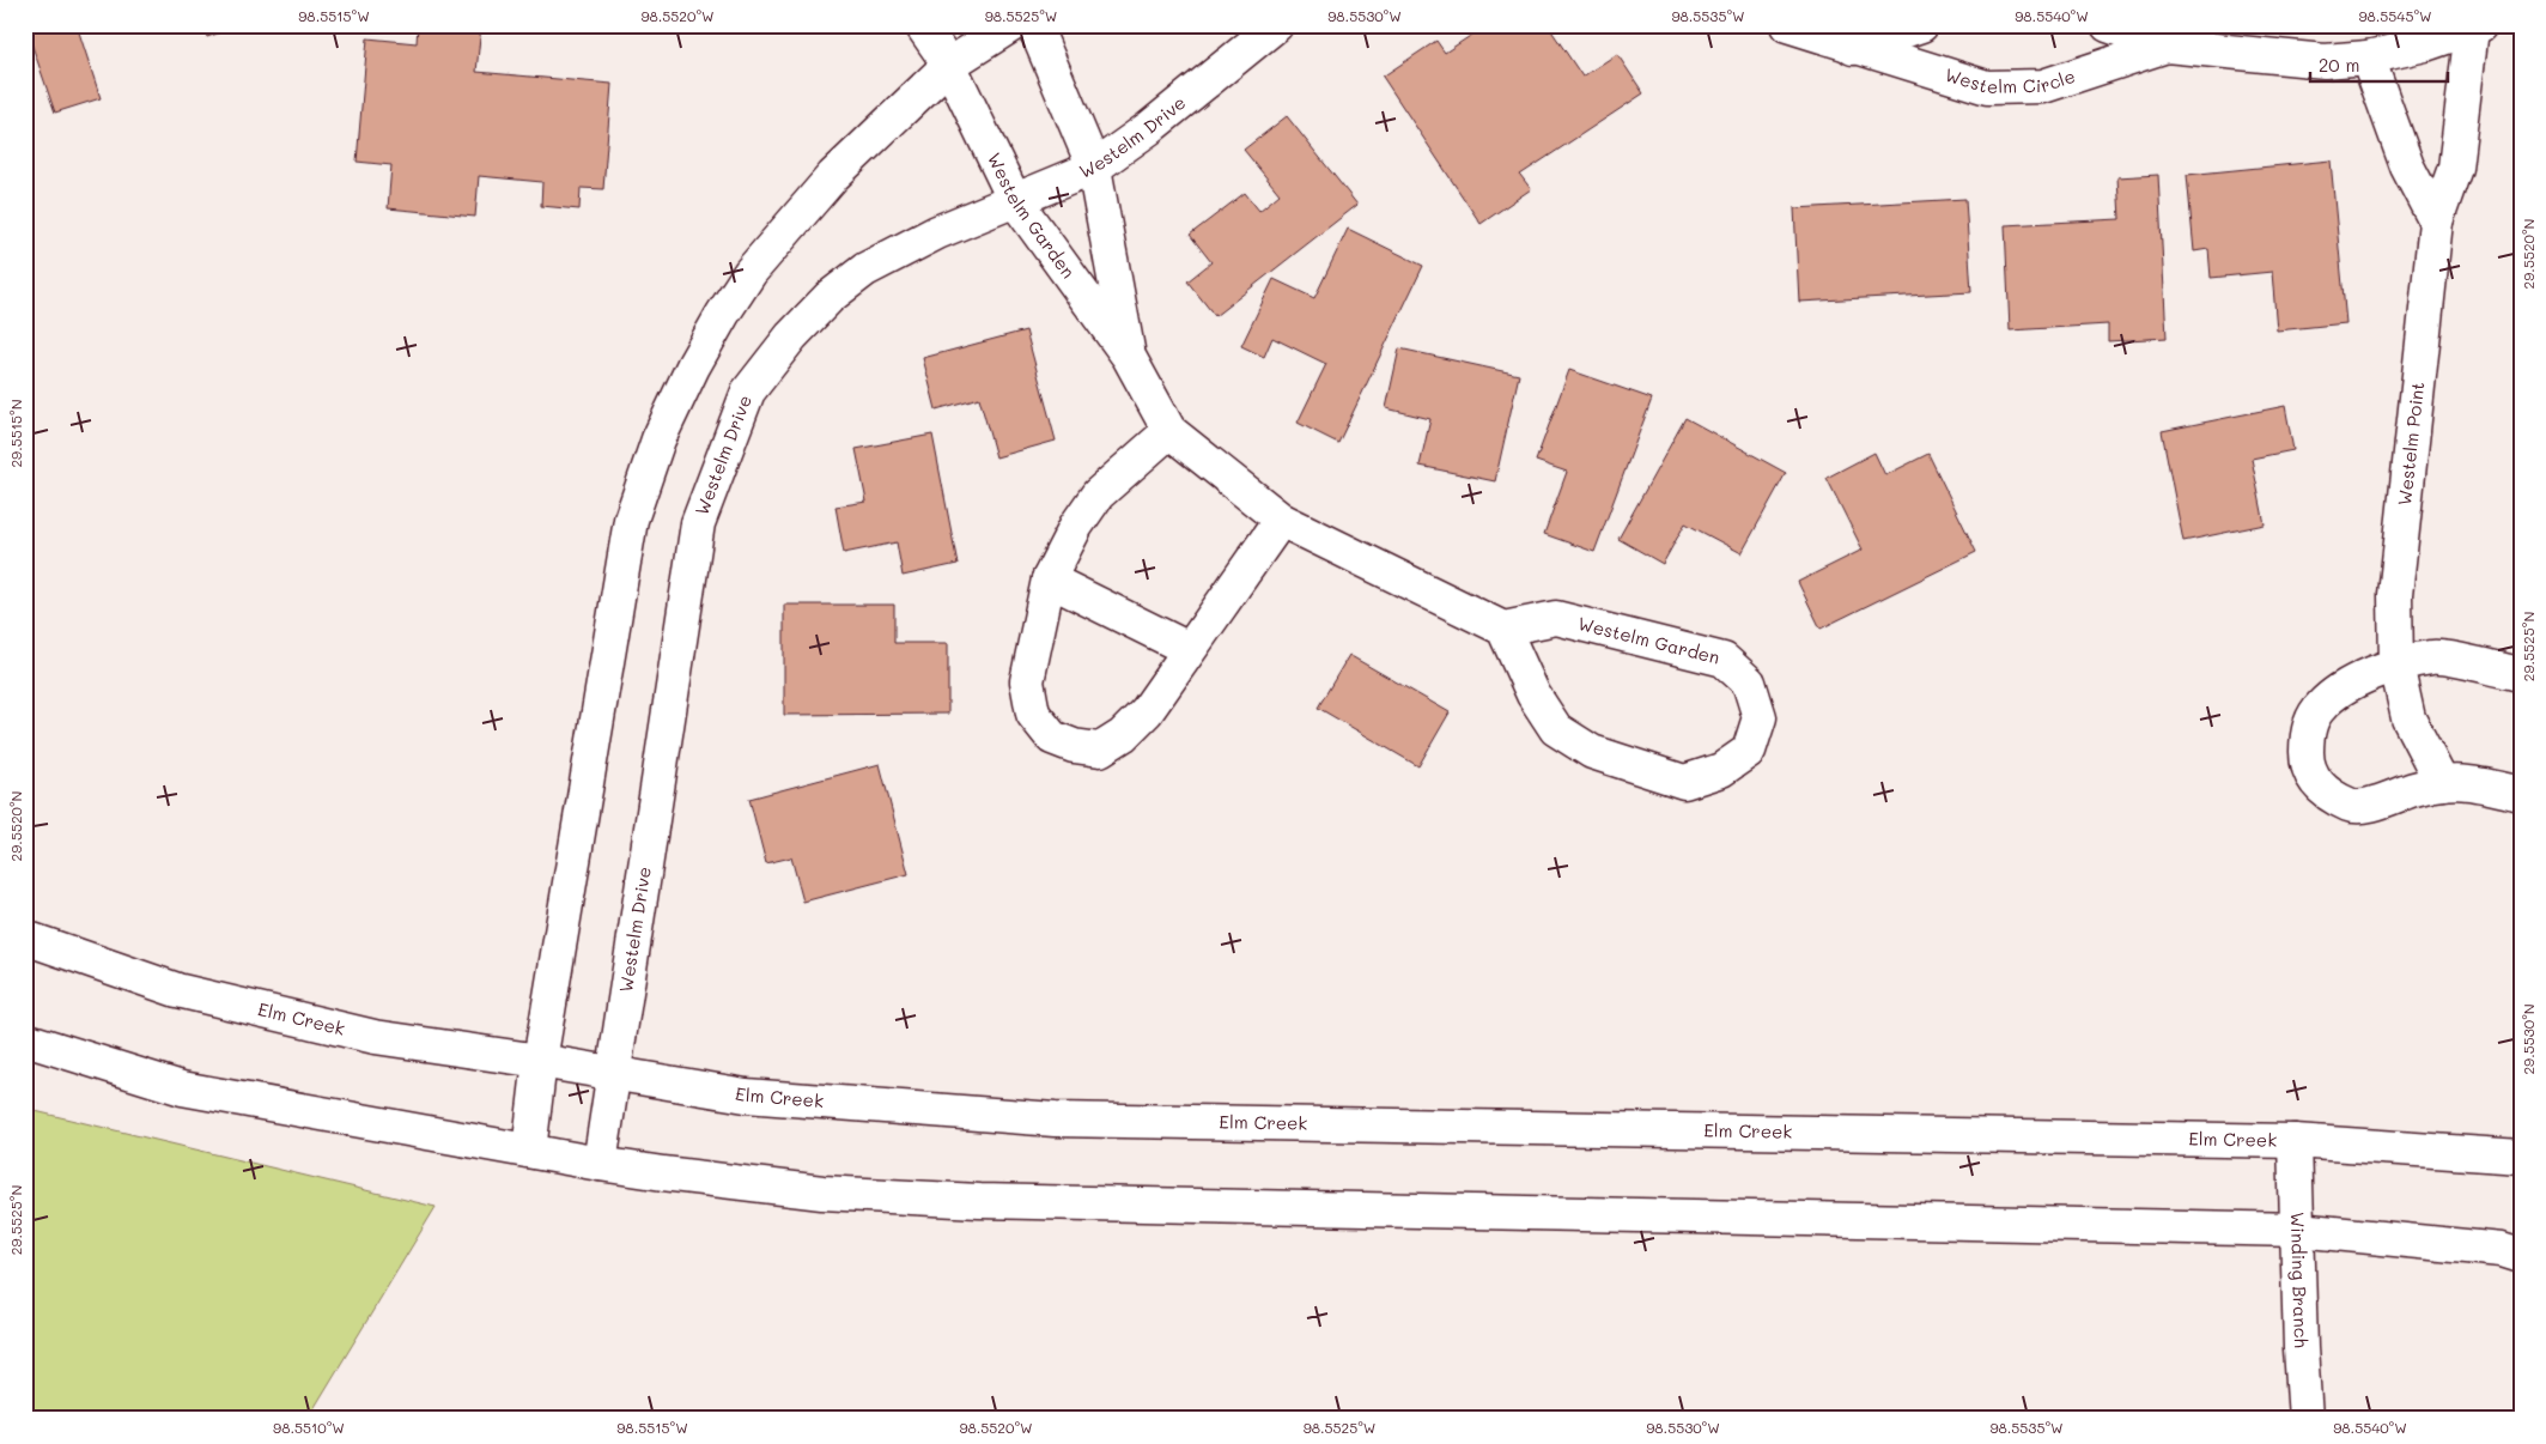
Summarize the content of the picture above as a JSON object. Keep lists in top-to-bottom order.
{
  "streets": {
    "street": [
      "Westelm Circle",
      "Westelm Drive",
      "Westelm Garden",
      "Westelm Point",
      "Elm Creek",
      "Winding Branch"
    ]
  },
  "crossings": [
    ["Westelm Circle", "Westelm Point"],
    ["Westelm Drive", "Westelm Garden"],
    ["Westelm Drive", "Elm Creek"],
    ["Elm Creek", "Winding Branch"]
  ],
  "scale_bar": "20 m",
  "coordinates": [
    "98.5515°W",
    "98.5520°W",
    "98.5525°W",
    "98.5530°W",
    "98.5535°W",
    "98.5540°W",
    "98.5545°W",
    "29.5520°N",
    "29.5515°N",
    "29.5525°N",
    "29.5530°N",
    "98.5510°W"
  ]
}
